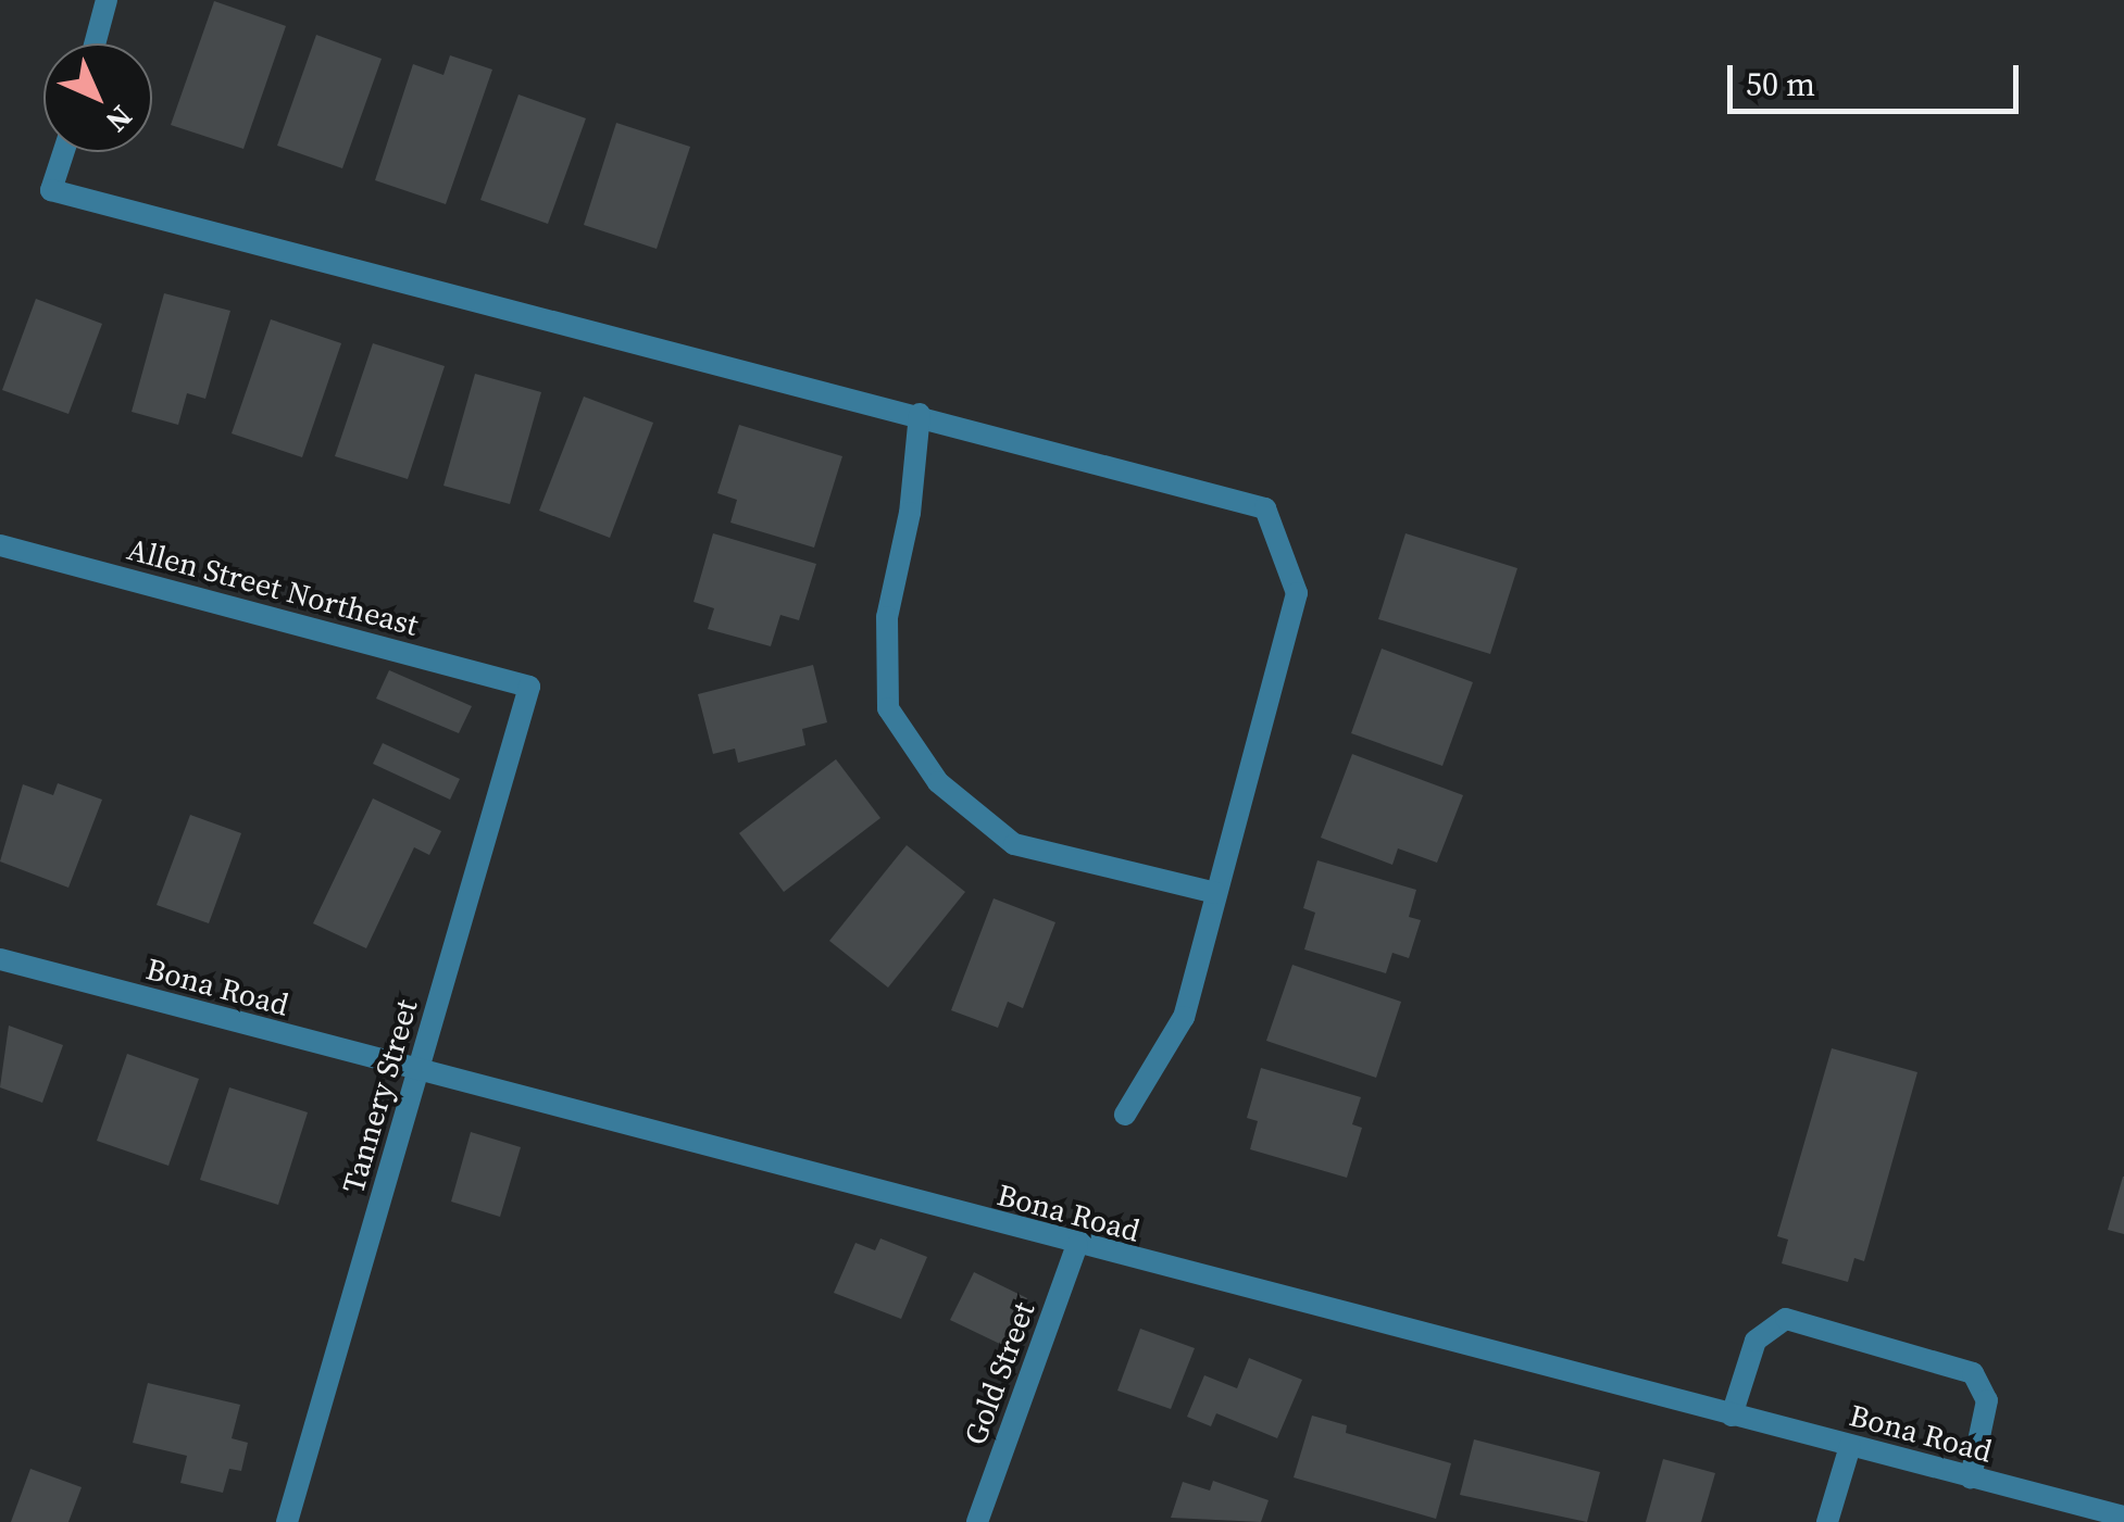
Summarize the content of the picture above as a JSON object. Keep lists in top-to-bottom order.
{
  "streets": {
    "street": [
      "Allen Street Northeast",
      "Bona Road",
      "Tannery Street",
      "Gold Street"
    ]
  },
  "crossings": [
    ["Allen Street Northeast", "Tannery Street"],
    ["Bona Road", "Tannery Street"],
    ["Bona Road", "Gold Street"]
  ],
  "scale_bar": "50 m",
  "north": "bottom right"
}
